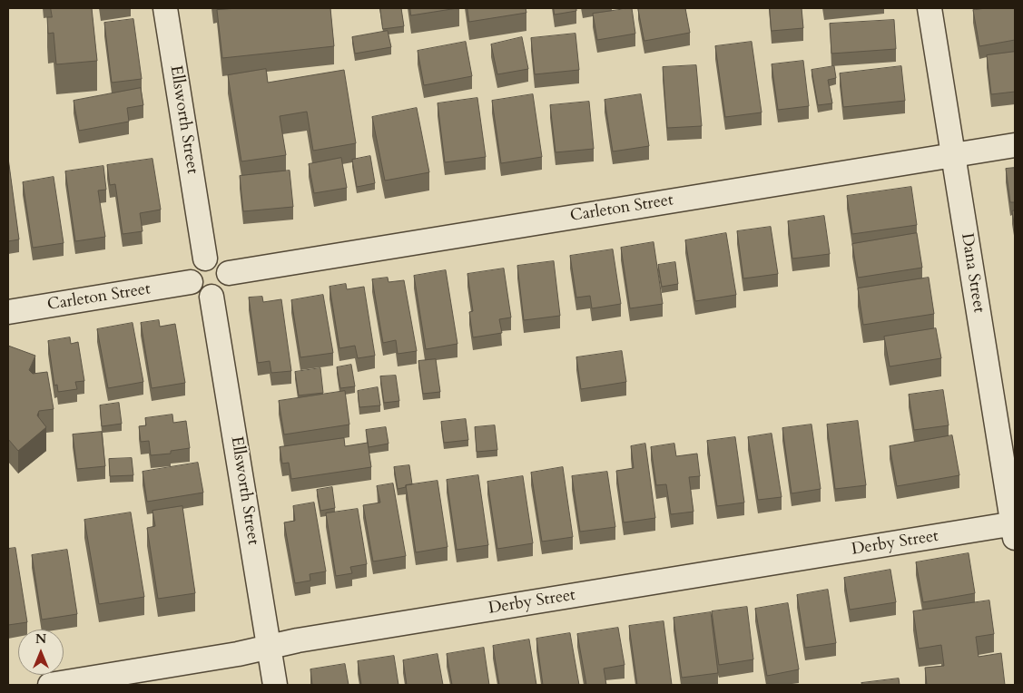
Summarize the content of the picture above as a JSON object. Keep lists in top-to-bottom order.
{
  "streets": {
    "street": [
      "Ellsworth Street",
      "Carleton Street",
      "Dana Street",
      "Derby Street"
    ]
  },
  "crossings": [
    ["Ellsworth Street", "Carleton Street"],
    ["Ellsworth Street", "Derby Street"],
    ["Carleton Street", "Dana Street"],
    ["Dana Street", "Derby Street"]
  ],
  "north": "top"
}
